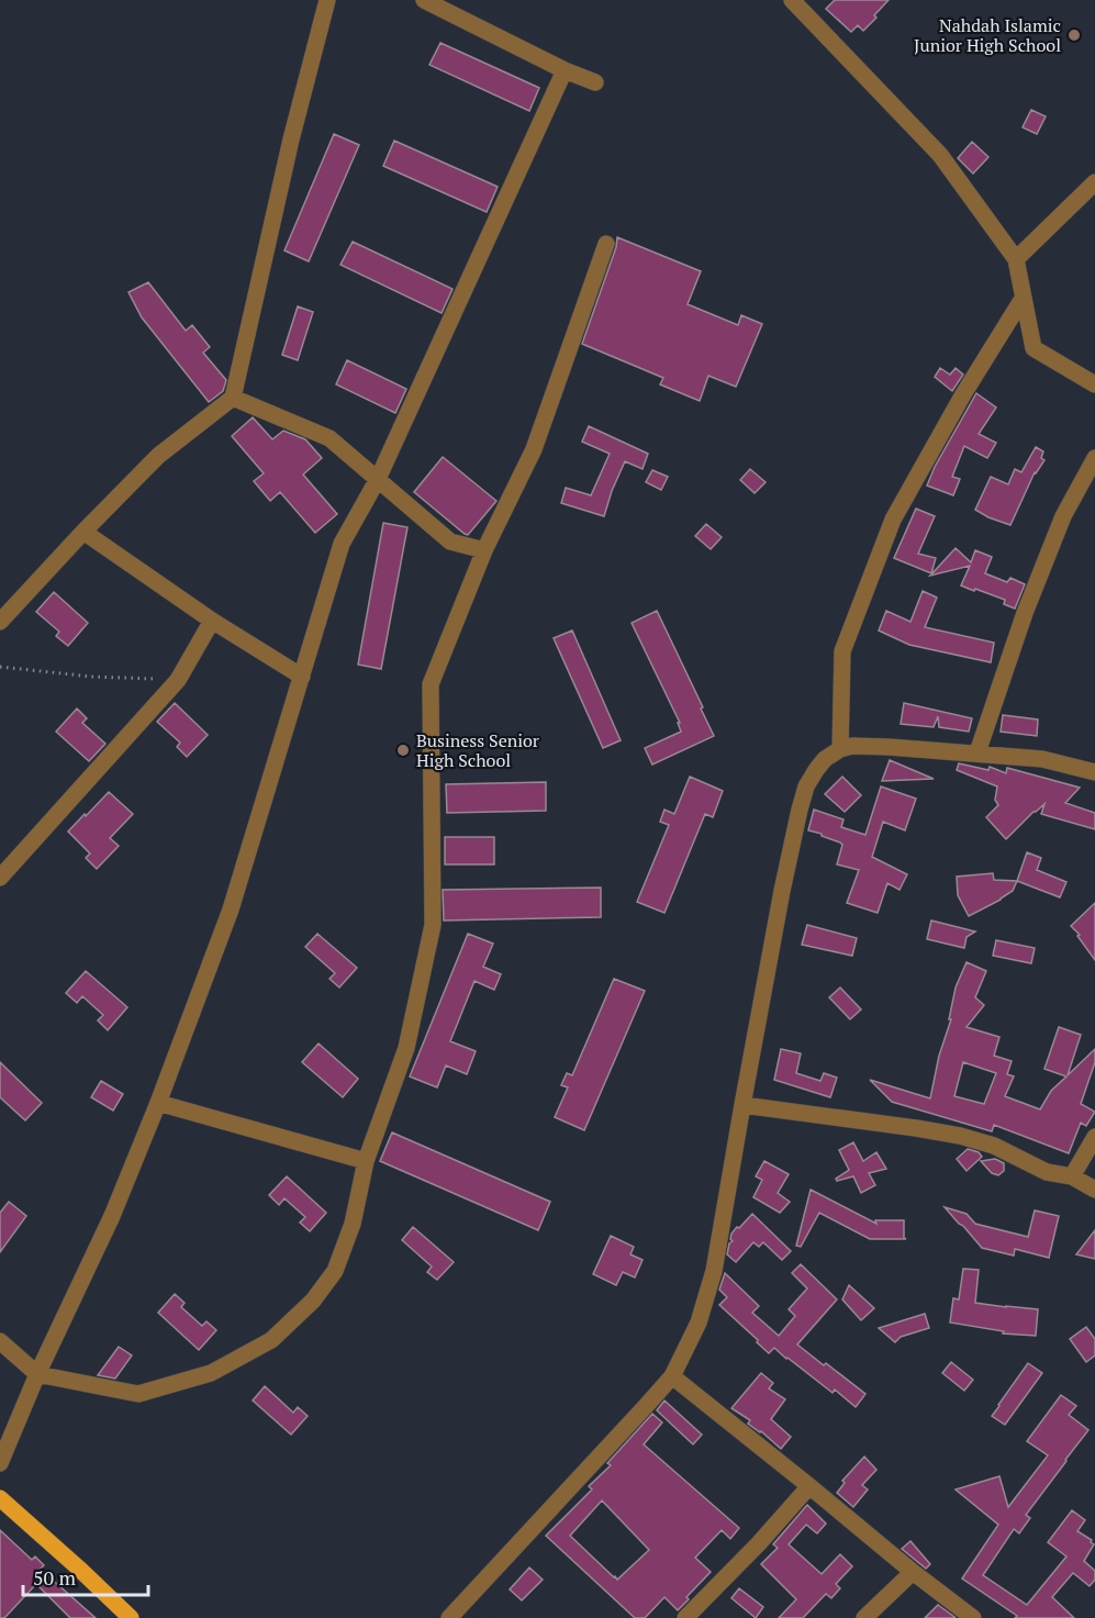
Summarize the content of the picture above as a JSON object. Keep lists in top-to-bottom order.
{
  "places": ["Nahdah Islamic Junior High School", "Business Senior High School"],
  "scale_bar": "50 m"
}
